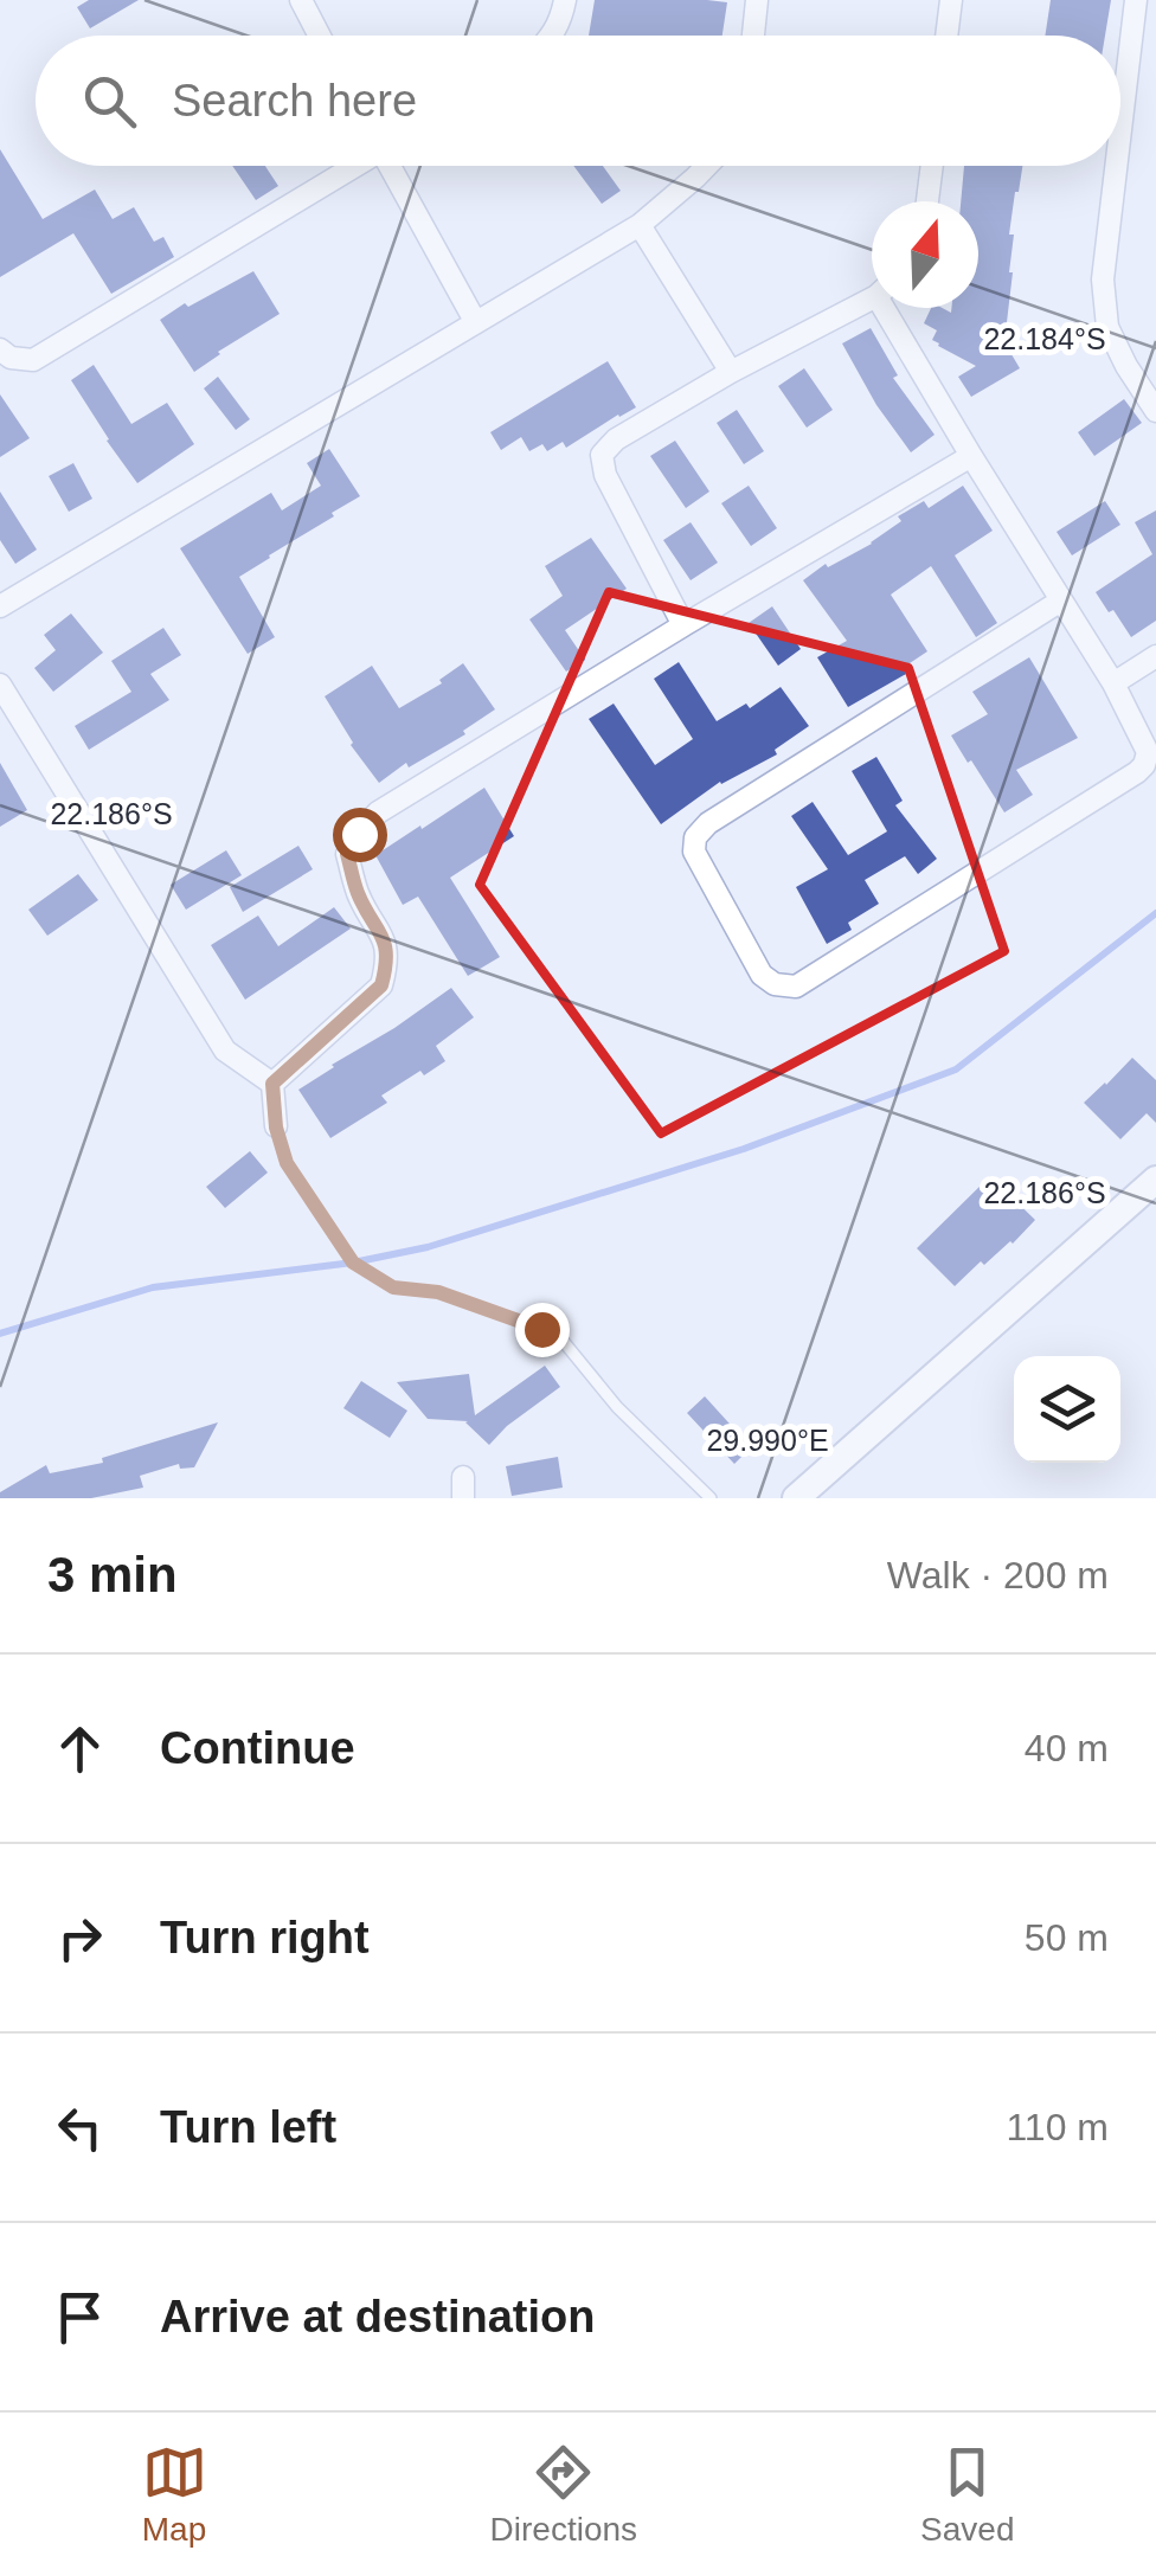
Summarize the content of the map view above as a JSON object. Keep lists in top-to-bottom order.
{
  "north": "top",
  "page": {
    "search": "Search here",
    "heading": ["3 min", "Walk · 200 m"],
    "list": [
      ["Continue", "40 m"],
      ["Turn right", "50 m"],
      ["Turn left", "110 m"],
      "Arrive at destination"
    ],
    "nav": ["Map", "Directions", "Saved"]
  },
  "coordinates": ["22.184°S", "22.186°S", "29.990°E"]
}
